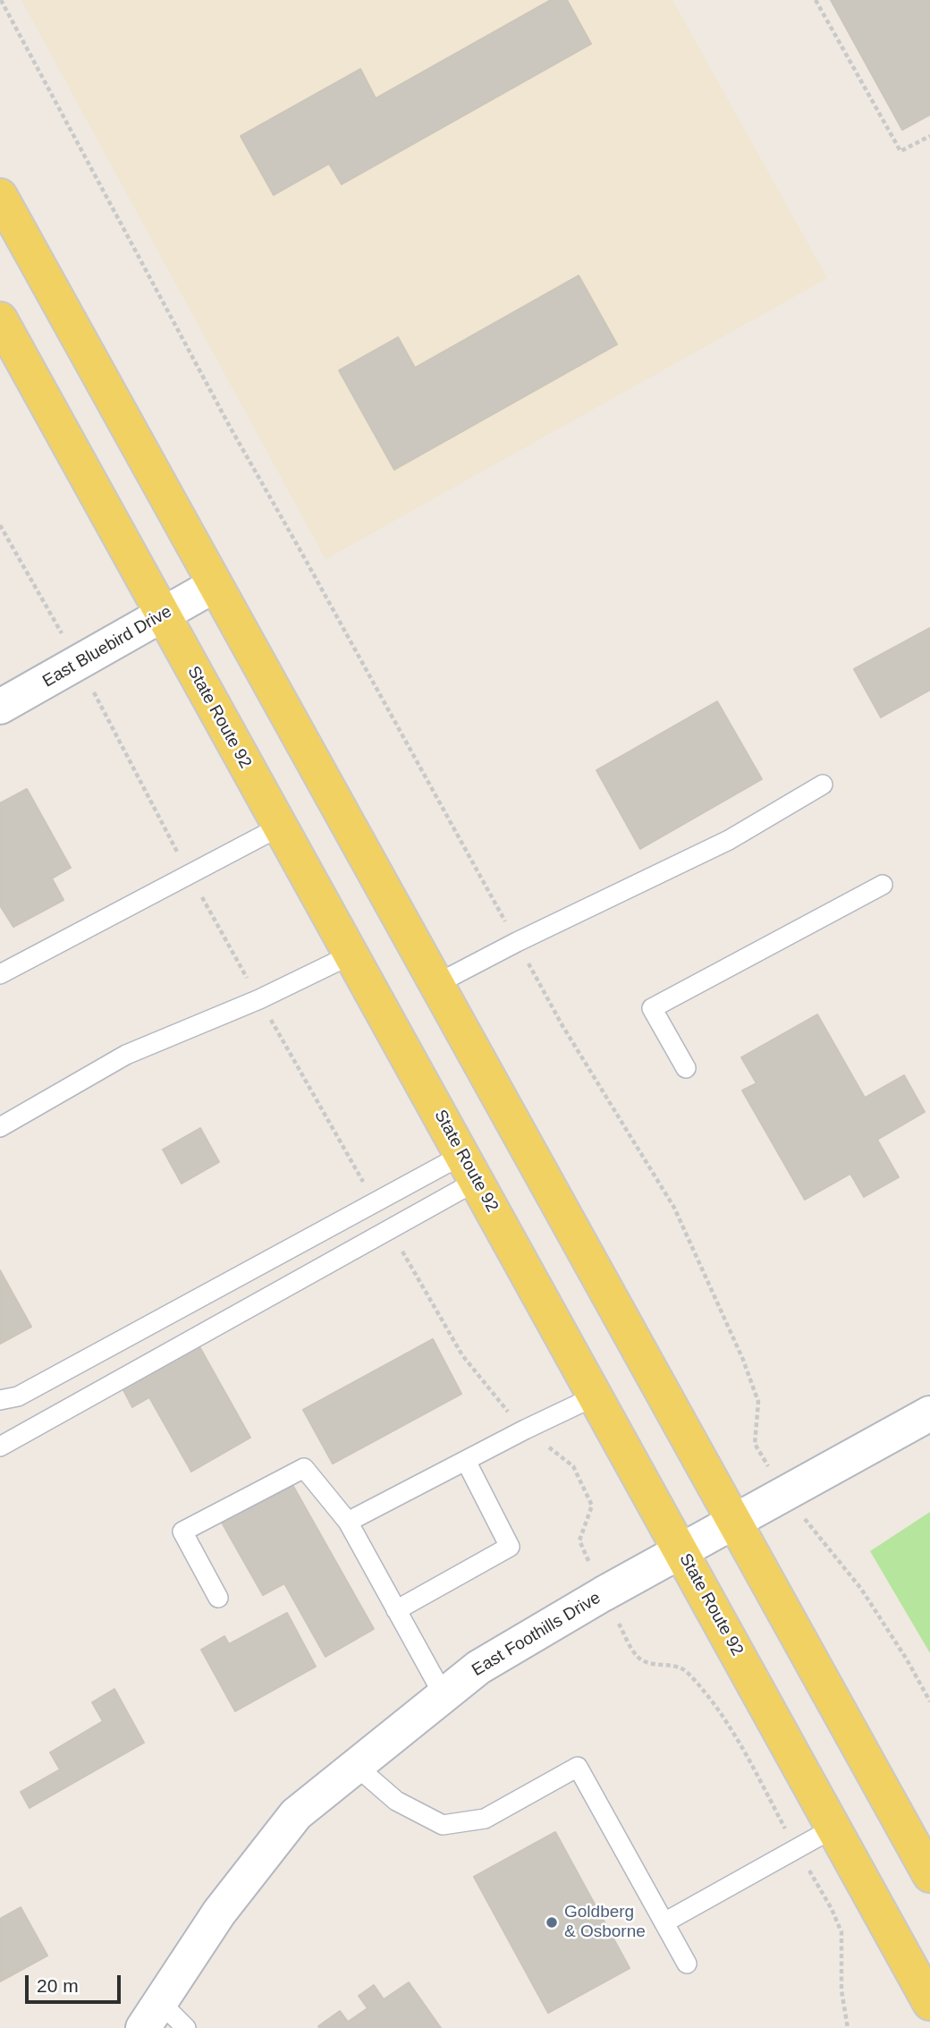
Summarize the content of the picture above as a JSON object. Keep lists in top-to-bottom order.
{
  "streets": {
    "main road": ["State Route 92"],
    "street": ["East Bluebird Drive", "East Foothills Drive"]
  },
  "crossings": [
    ["East Bluebird Drive", "State Route 92"],
    ["State Route 92", "East Foothills Drive"]
  ],
  "places": ["Goldberg & Osborne"],
  "scale_bar": "20 m"
}
